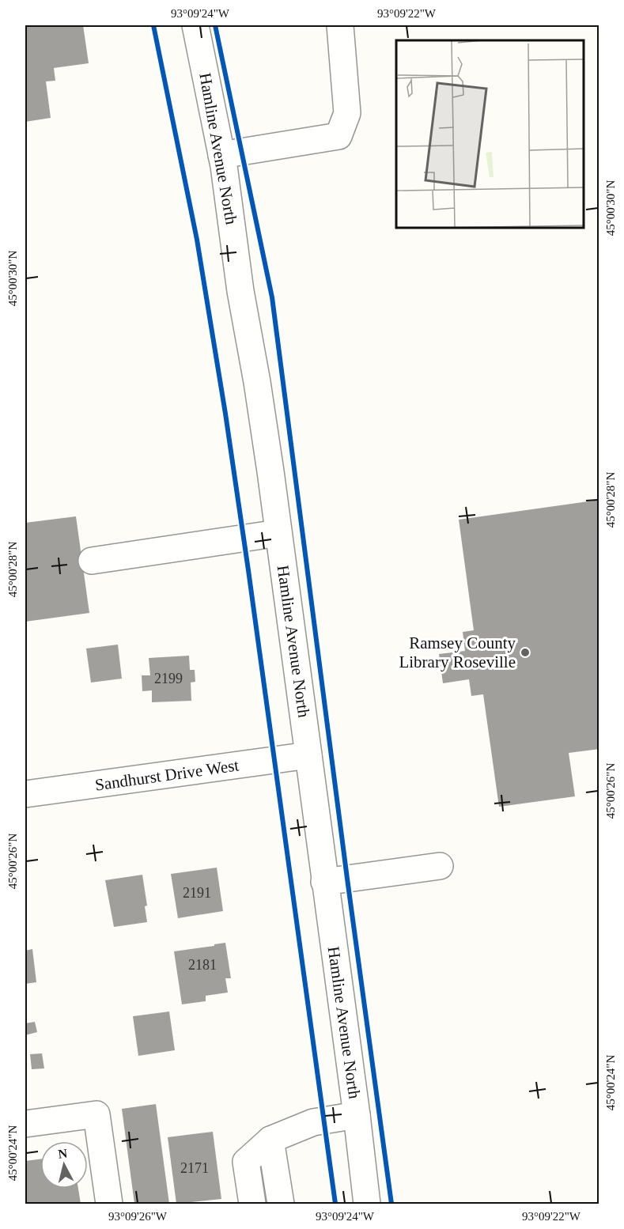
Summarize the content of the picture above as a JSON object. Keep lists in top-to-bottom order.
{
  "streets": {
    "street": ["Hamline Avenue North", "Sandhurst Drive West"]
  },
  "crossings": [
    ["Hamline Avenue North", "Sandhurst Drive West"]
  ],
  "places": ["Ramsey County Library Roseville"],
  "house_numbers": [
    "2199",
    "2191",
    "2181",
    "2171"
  ],
  "north": "top",
  "coordinates": [
    "93°09'24\"W",
    "93°09'22\"W",
    "45°00'30\"N",
    "45°00'28\"N",
    "45°00'26\"N",
    "45°00'24\"N",
    "93°09'26\"W"
  ]
}
